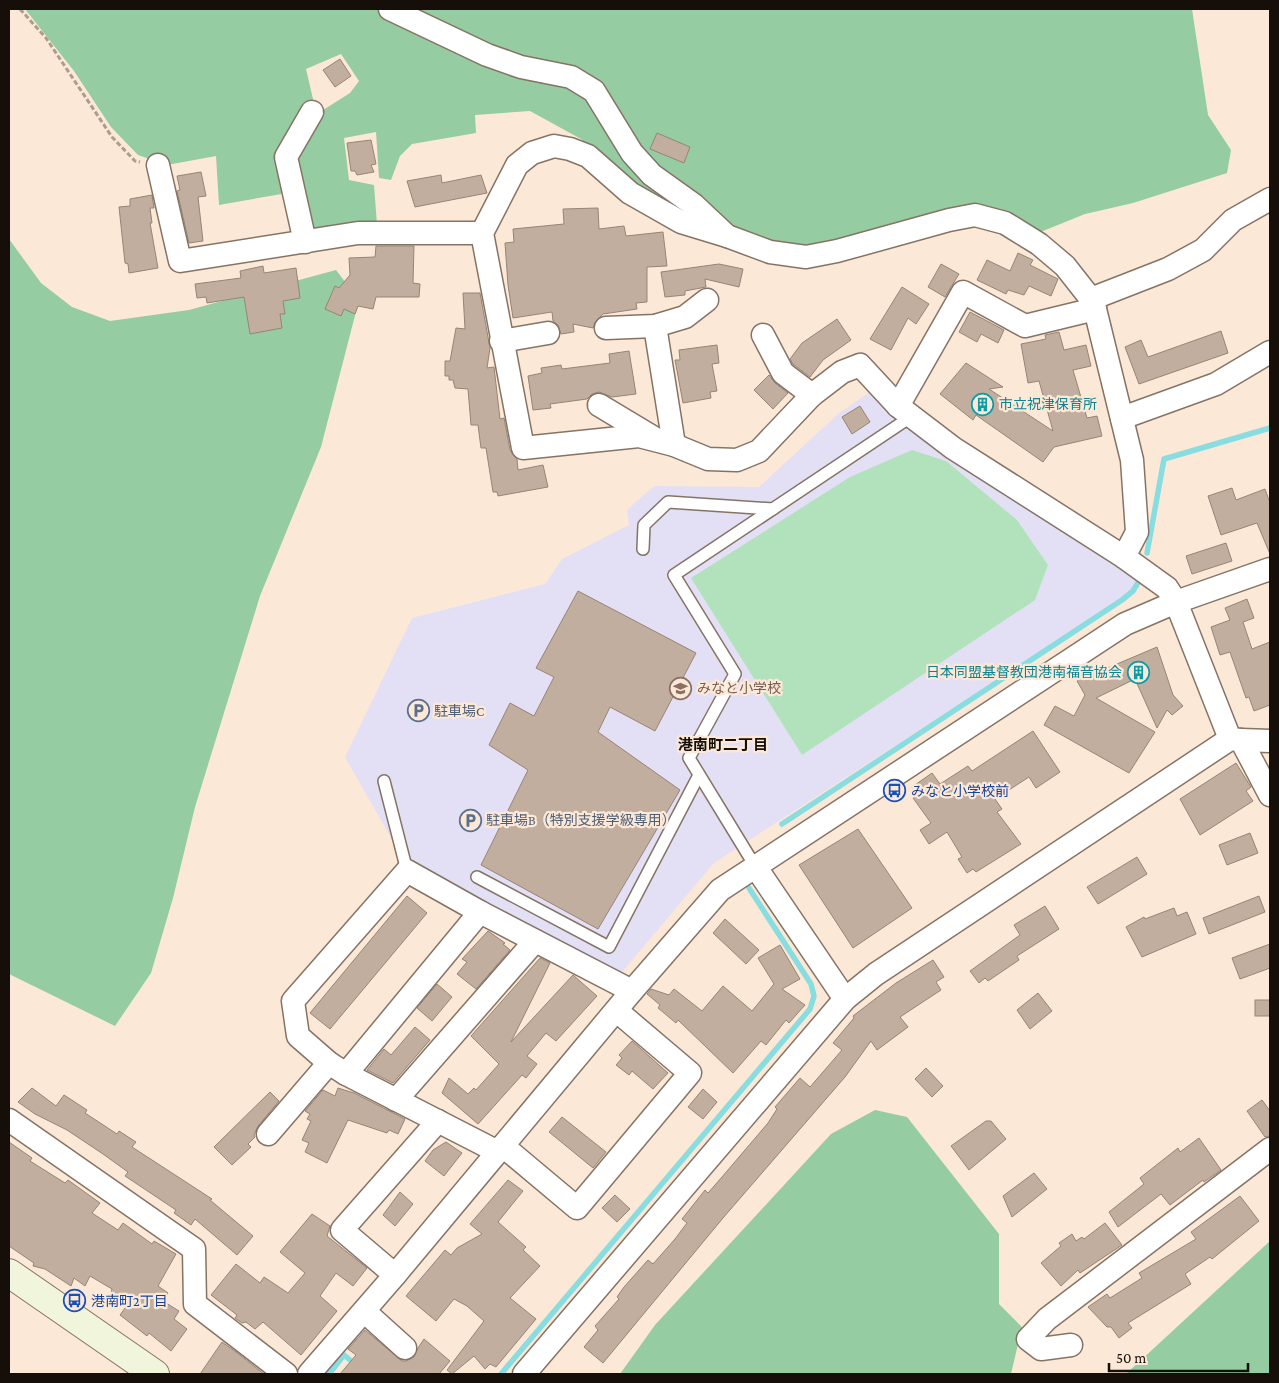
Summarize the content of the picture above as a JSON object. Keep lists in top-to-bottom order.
{
  "districts": ["港南町二丁目"],
  "places": {
    "building": ["市立祝津保育所", "日本同盟基督教団港南福音協会"],
    "school or university": ["みなと小学校"],
    "parking": ["駐車場C", "駐車場B（特別支援学級専用）"],
    "bus stop": ["みなと小学校前", "港南町2丁目"]
  },
  "scale_bar": "50 m"
}
